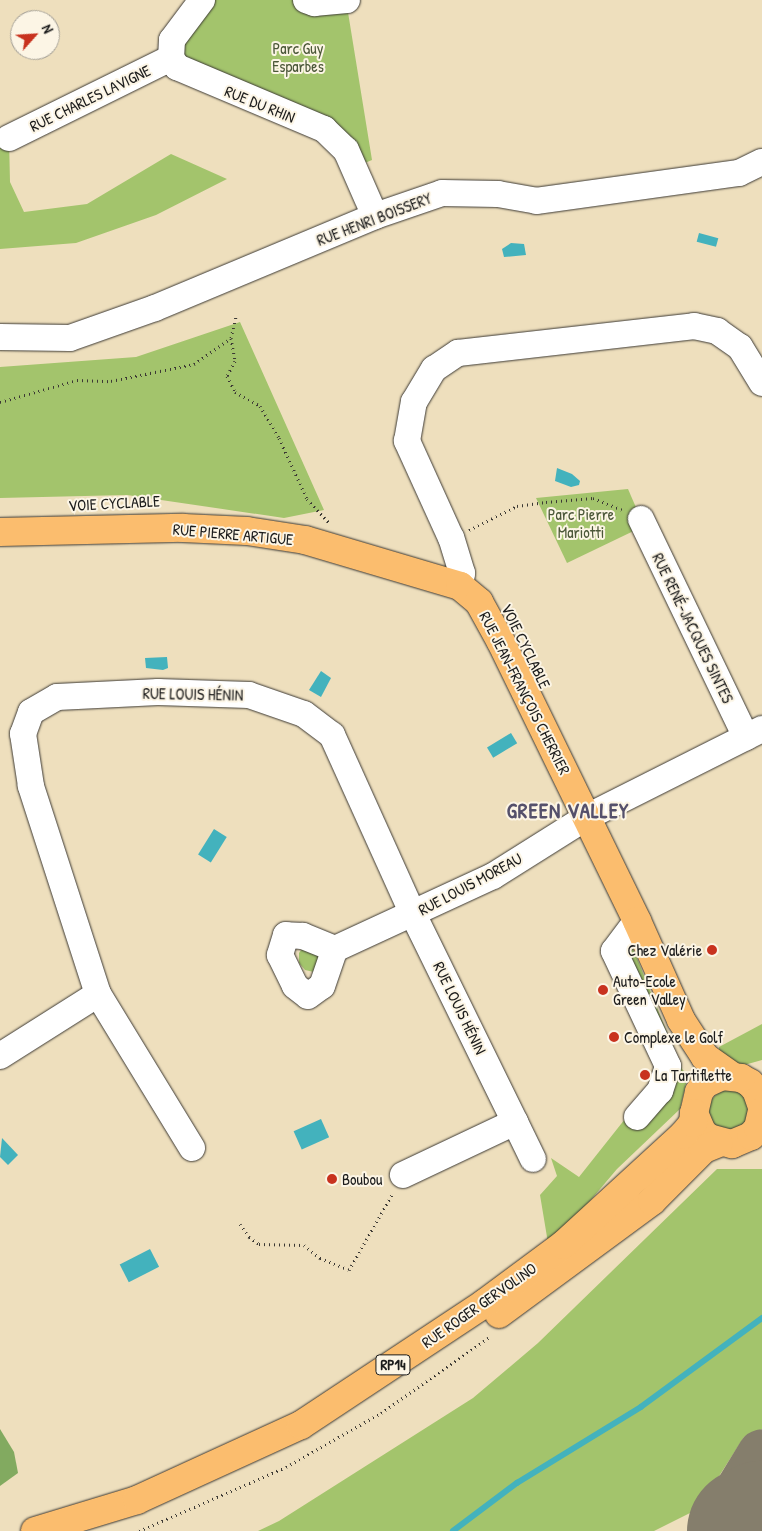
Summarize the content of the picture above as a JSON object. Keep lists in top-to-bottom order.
{
  "streets": {
    "main road": [
      "RUE PIERRE ARTIGUE",
      "RUE JEAN-FRANÇOIS CHERRIER",
      "RUE ROGER GERVOLINO",
      "RP14"
    ],
    "street": [
      "RUE CHARLES LAVIGNE",
      "RUE DU RHIN",
      "RUE HENRI BOISSERY",
      "RUE RENÉ-JACQUES SINTES",
      "RUE LOUIS HÉNIN",
      "RUE LOUIS MOREAU"
    ]
  },
  "crossings": [
    ["RUE CHARLES LAVIGNE", "RUE DU RHIN"],
    ["RUE DU RHIN", "RUE HENRI BOISSERY"],
    ["RUE PIERRE ARTIGUE", "RUE JEAN-FRANÇOIS CHERRIER"],
    ["RUE RENÉ-JACQUES SINTES", "RUE LOUIS MOREAU"],
    ["RUE JEAN-FRANÇOIS CHERRIER", "RUE LOUIS MOREAU"],
    ["RUE JEAN-FRANÇOIS CHERRIER", "RUE ROGER GERVOLINO"],
    ["RUE LOUIS HÉNIN", "RUE LOUIS MOREAU"]
  ],
  "districts": ["GREEN VALLEY"],
  "parks": ["Parc Guy Esparbes", "Parc Pierre Mariotti"],
  "places": [
    "Chez Valérie",
    "Auto-Ecole Green Valley",
    "Complexe le Golf",
    "La Tartiflette",
    "Boubou"
  ],
  "north": "top right"
}
